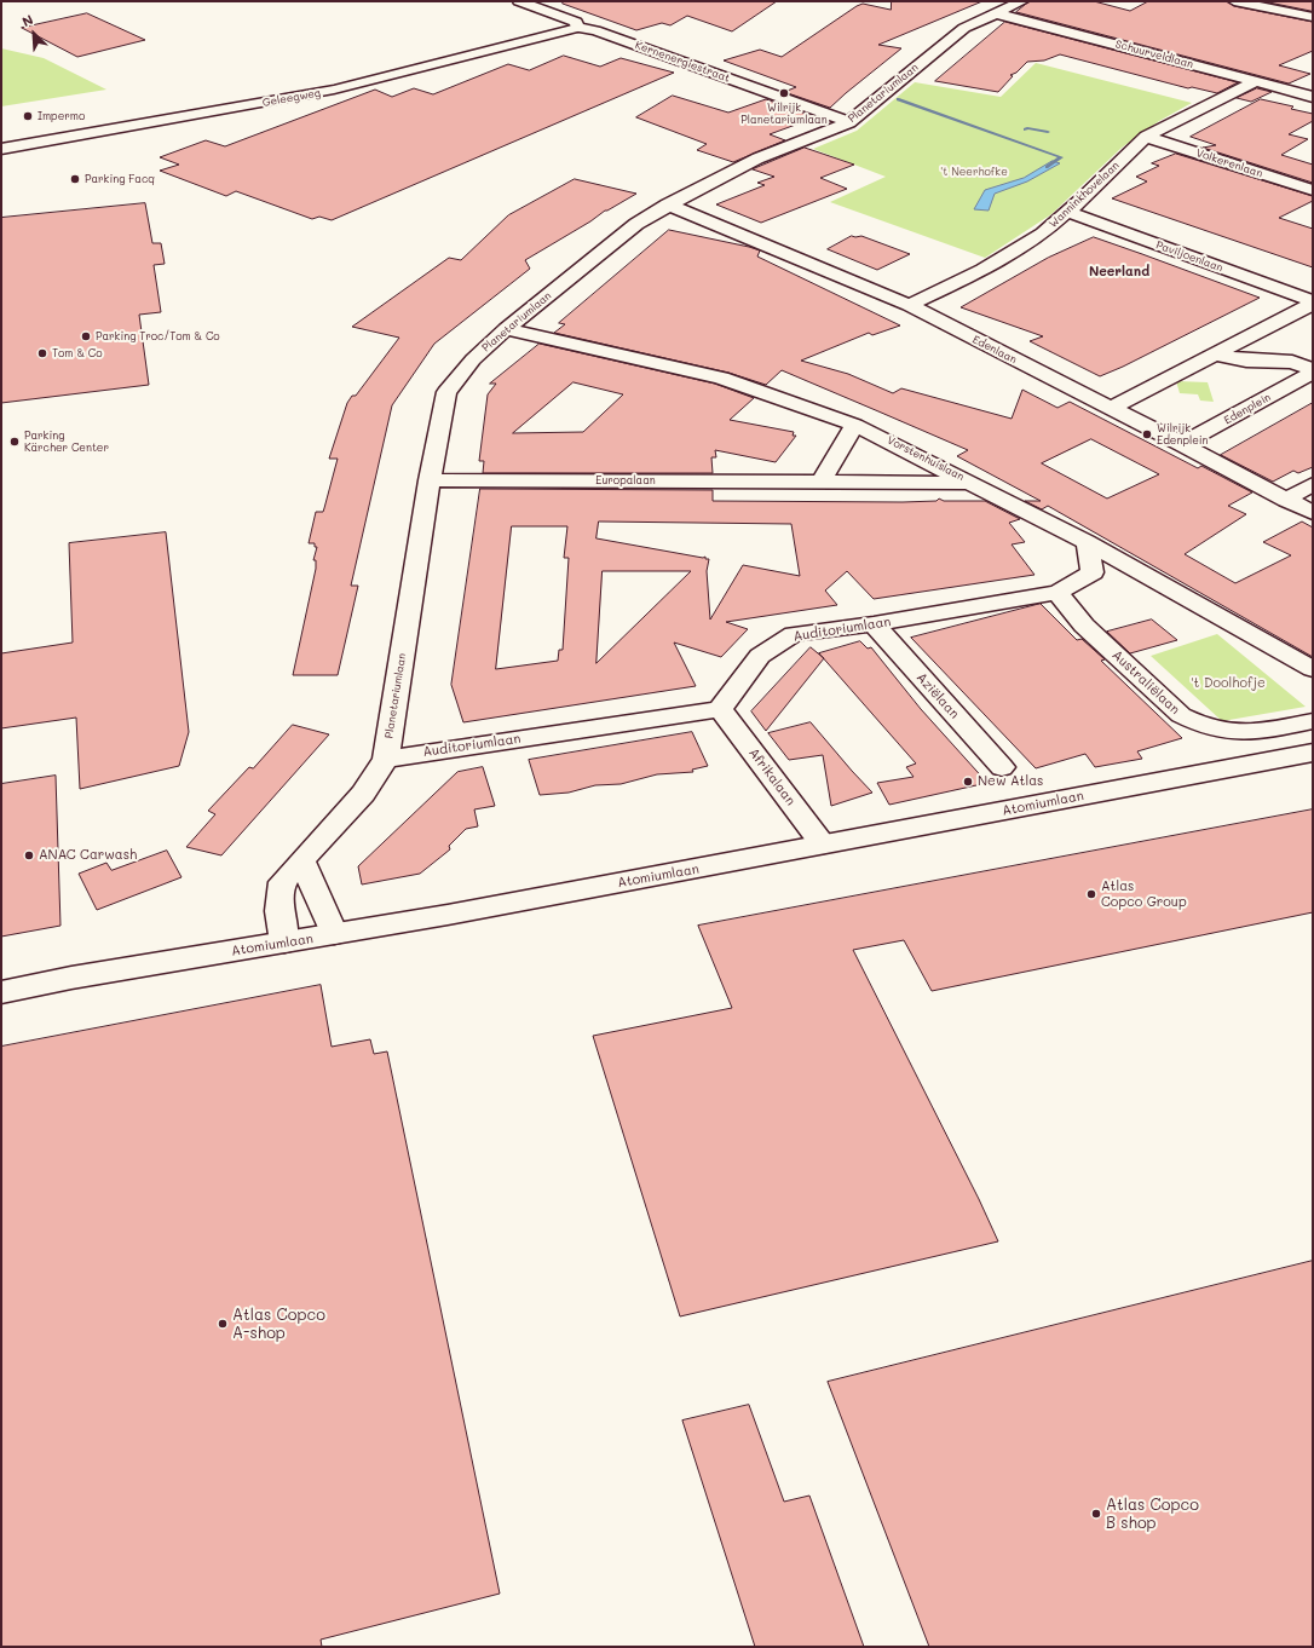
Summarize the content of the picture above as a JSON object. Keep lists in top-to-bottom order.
{
  "streets": {
    "street": [
      "Schuurveldlaan",
      "Kernenergiestraat",
      "Planetariumlaan",
      "Geleegweg",
      "Volkerenlaan",
      "Wanninkhovelaan",
      "Paviljoenlaan",
      "Edenlaan",
      "Edenplein",
      "Vorstenhuislaan",
      "Europalaan",
      "Auditoriumlaan",
      "Australiëlaan",
      "Aziëlaan",
      "Afrikalaan",
      "Atomiumlaan"
    ]
  },
  "crossings": [
    ["Schuurveldlaan", "Planetariumlaan"],
    ["Schuurveldlaan", "Wanninkhovelaan"],
    ["Kernenergiestraat", "Planetariumlaan"],
    ["Kernenergiestraat", "Geleegweg"],
    ["Planetariumlaan", "Edenlaan"],
    ["Planetariumlaan", "Vorstenhuislaan"],
    ["Planetariumlaan", "Europalaan"],
    ["Planetariumlaan", "Auditoriumlaan"],
    ["Planetariumlaan", "Atomiumlaan"],
    ["Volkerenlaan", "Wanninkhovelaan"],
    ["Wanninkhovelaan", "Paviljoenlaan"],
    ["Wanninkhovelaan", "Edenlaan"],
    ["Edenlaan", "Edenplein"],
    ["Vorstenhuislaan", "Europalaan"],
    ["Vorstenhuislaan", "Auditoriumlaan"],
    ["Auditoriumlaan", "Australiëlaan"],
    ["Auditoriumlaan", "Aziëlaan"],
    ["Auditoriumlaan", "Afrikalaan"],
    ["Afrikalaan", "Atomiumlaan"]
  ],
  "districts": ["Neerland"],
  "parks": ["'t Neerhofke", "'t Doolhofje"],
  "places": [
    "Wilrijk Planetariumlaan",
    "Impermo",
    "Parking Facq",
    "Parking Troc/Tom & Co",
    "Tom & Co",
    "Wilrijk Edenplein",
    "Parking Kärcher Center",
    "New Atlas",
    "ANAC Carwash",
    "Atlas Copco Group",
    "Atlas Copco A-shop",
    "Atlas Copco B shop"
  ],
  "north": "top left"
}
